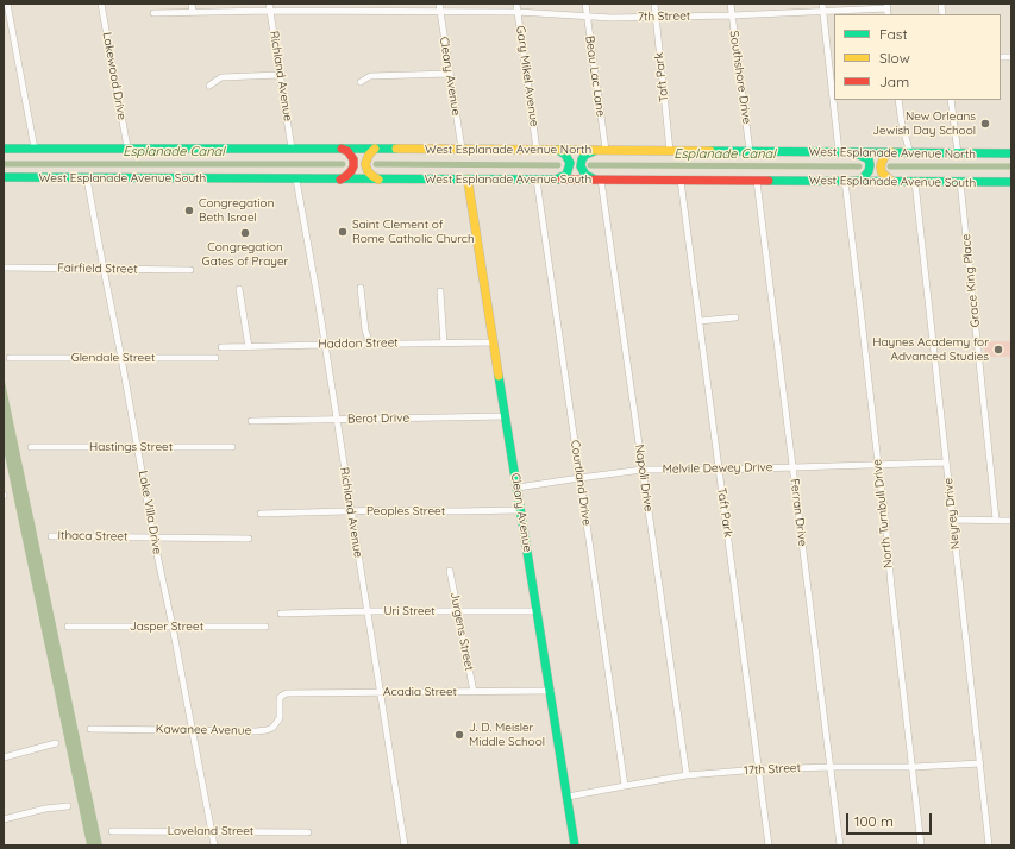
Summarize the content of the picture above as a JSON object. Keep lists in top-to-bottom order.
{
  "streets": {
    "main road": ["Cleary Avenue", "West Esplanade Avenue North", "West Esplanade Avenue South"],
    "street": [
      "7th Street",
      "Lakewood Drive",
      "Richland Avenue",
      "Gary Mikel Avenue",
      "Beau Lac Lane",
      "Taft Park",
      "Southshore Drive",
      "Fairfield Street",
      "Grace King Place",
      "Haddon Street",
      "Glendale Street",
      "Berot Drive",
      "Hastings Street",
      "Melvile Dewey Drive",
      "Napoli Drive",
      "Courtland Drive",
      "Peoples Street",
      "Lake Villa Drive",
      "Ferran Drive",
      "North Turnbull Drive",
      "Neyrey Drive",
      "Ithaca Street",
      "Uri Street",
      "Jasper Street",
      "Jurgens Street",
      "Acadia Street",
      "Kawanee Avenue",
      "17th Street",
      "Loveland Street"
    ]
  },
  "crossings": [
    ["7th Street", "Richland Avenue"],
    ["7th Street", "Cleary Avenue"],
    ["7th Street", "Gary Mikel Avenue"],
    ["7th Street", "Beau Lac Lane"],
    ["7th Street", "Taft Park"],
    ["7th Street", "Southshore Drive"],
    ["Lakewood Drive", "West Esplanade Avenue North"],
    ["Richland Avenue", "West Esplanade Avenue North"],
    ["Richland Avenue", "West Esplanade Avenue South"],
    ["Richland Avenue", "Haddon Street"],
    ["Richland Avenue", "Berot Drive"],
    ["Richland Avenue", "Peoples Street"],
    ["Richland Avenue", "Uri Street"],
    ["Richland Avenue", "Acadia Street"],
    ["Cleary Avenue", "West Esplanade Avenue North"],
    ["Cleary Avenue", "West Esplanade Avenue South"],
    ["Cleary Avenue", "Haddon Street"],
    ["Cleary Avenue", "Berot Drive"],
    ["Cleary Avenue", "Melvile Dewey Drive"],
    ["Cleary Avenue", "Peoples Street"],
    ["Cleary Avenue", "Uri Street"],
    ["Cleary Avenue", "Acadia Street"],
    ["Cleary Avenue", "17th Street"],
    ["Gary Mikel Avenue", "West Esplanade Avenue North"],
    ["Beau Lac Lane", "West Esplanade Avenue North"],
    ["Taft Park", "West Esplanade Avenue North"],
    ["Taft Park", "West Esplanade Avenue South"],
    ["Taft Park", "Melvile Dewey Drive"],
    ["Taft Park", "17th Street"],
    ["Southshore Drive", "West Esplanade Avenue North"],
    ["West Esplanade Avenue South", "Grace King Place"],
    ["West Esplanade Avenue South", "Napoli Drive"],
    ["West Esplanade Avenue South", "Courtland Drive"],
    ["West Esplanade Avenue South", "Lake Villa Drive"],
    ["West Esplanade Avenue South", "Ferran Drive"],
    ["West Esplanade Avenue South", "North Turnbull Drive"],
    ["West Esplanade Avenue South", "Neyrey Drive"],
    ["Fairfield Street", "Lake Villa Drive"],
    ["Glendale Street", "Lake Villa Drive"],
    ["Hastings Street", "Lake Villa Drive"],
    ["Melvile Dewey Drive", "Napoli Drive"],
    ["Melvile Dewey Drive", "Courtland Drive"],
    ["Melvile Dewey Drive", "Ferran Drive"],
    ["Melvile Dewey Drive", "North Turnbull Drive"],
    ["Melvile Dewey Drive", "Neyrey Drive"],
    ["Napoli Drive", "17th Street"],
    ["Courtland Drive", "17th Street"],
    ["Lake Villa Drive", "Ithaca Street"],
    ["Lake Villa Drive", "Jasper Street"],
    ["Lake Villa Drive", "Kawanee Avenue"],
    ["Lake Villa Drive", "Loveland Street"],
    ["Ferran Drive", "17th Street"],
    ["North Turnbull Drive", "17th Street"],
    ["Neyrey Drive", "17th Street"],
    ["Uri Street", "Jurgens Street"],
    ["Jurgens Street", "Acadia Street"],
    ["Acadia Street", "Kawanee Avenue"]
  ],
  "water": ["Esplanade Canal"],
  "places": [
    "New Orleans Jewish Day School",
    "Congregation Beth Israel",
    "Saint Clement of Rome Catholic Church",
    "Congregation Gates of Prayer",
    "Haynes Academy for Advanced Studies",
    "J. D. Meisler Middle School"
  ],
  "legend": ["Fast", "Slow", "Jam"],
  "scale_bar": "100 m"
}
